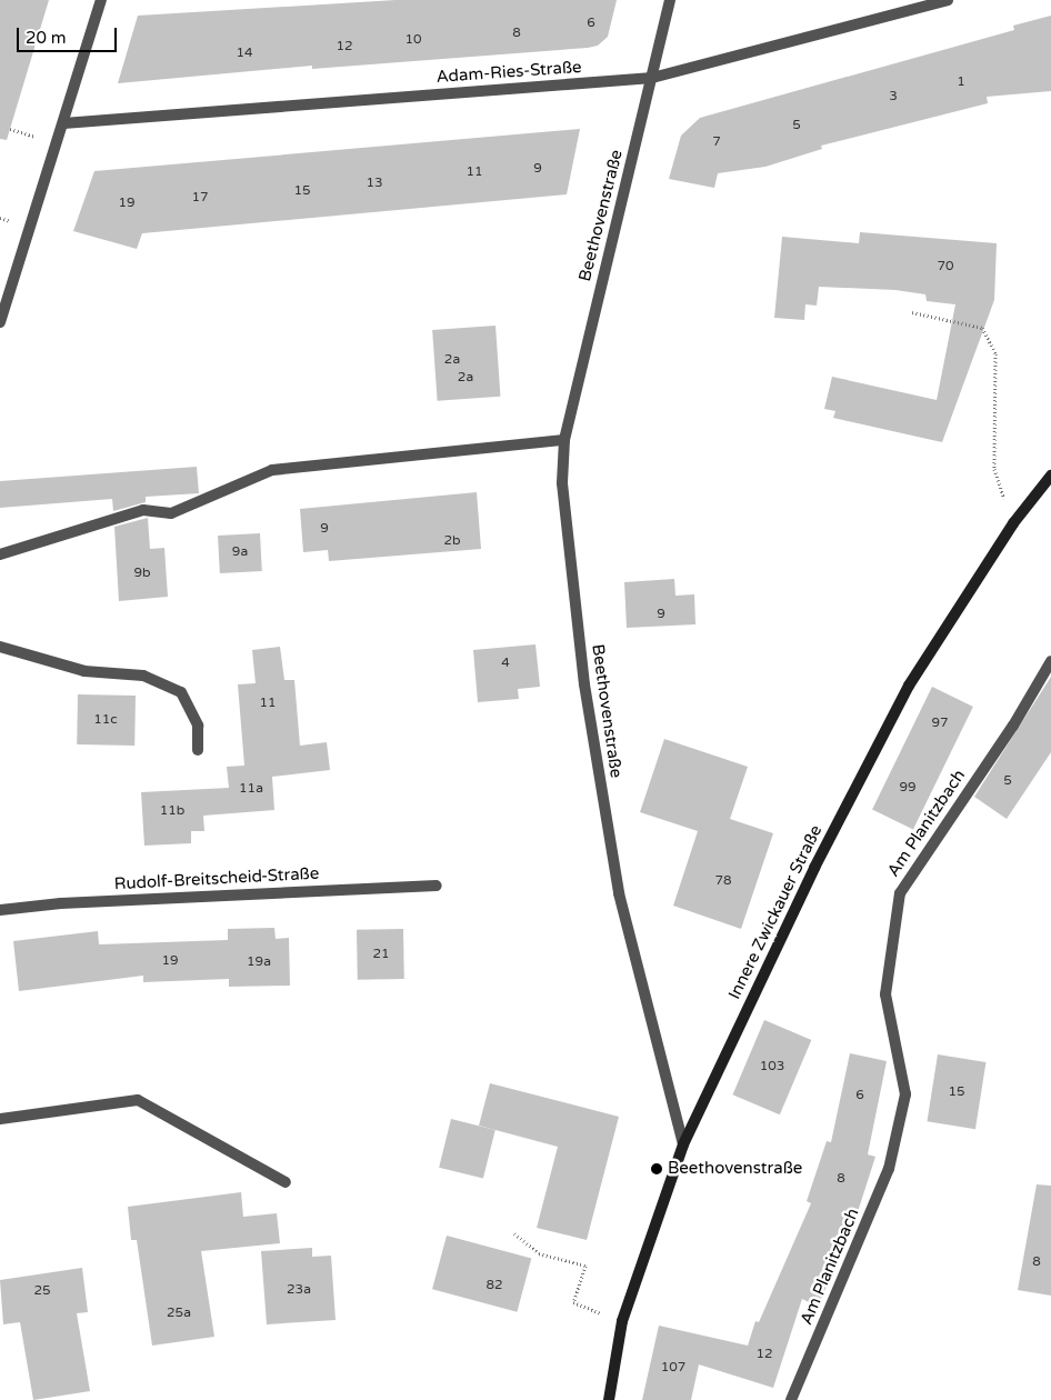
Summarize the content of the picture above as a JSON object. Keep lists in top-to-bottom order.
{
  "streets": {
    "main road": ["Innere Zwickauer Straße"],
    "street": [
      "Adam-Ries-Straße",
      "Beethovenstraße",
      "Am Planitzbach",
      "Rudolf-Breitscheid-Straße"
    ]
  },
  "crossings": [
    ["Adam-Ries-Straße", "Beethovenstraße"],
    ["Beethovenstraße", "Innere Zwickauer Straße"]
  ],
  "places": ["Beethovenstraße"],
  "house_numbers": [
    "6",
    "8",
    "10",
    "12",
    "14",
    "1",
    "3",
    "5",
    "7",
    "9",
    "11",
    "13",
    "15",
    "17",
    "19",
    "70",
    "2a",
    "2a",
    "9",
    "2b",
    "9a",
    "9b",
    "9",
    "4",
    "11",
    "11c",
    "97",
    "5",
    "99",
    "11a",
    "11b",
    "78",
    "21",
    "19",
    "19a",
    "103",
    "15",
    "6",
    "8",
    "8",
    "82",
    "23a",
    "25",
    "25a",
    "12",
    "107"
  ],
  "scale_bar": "20 m"
}
